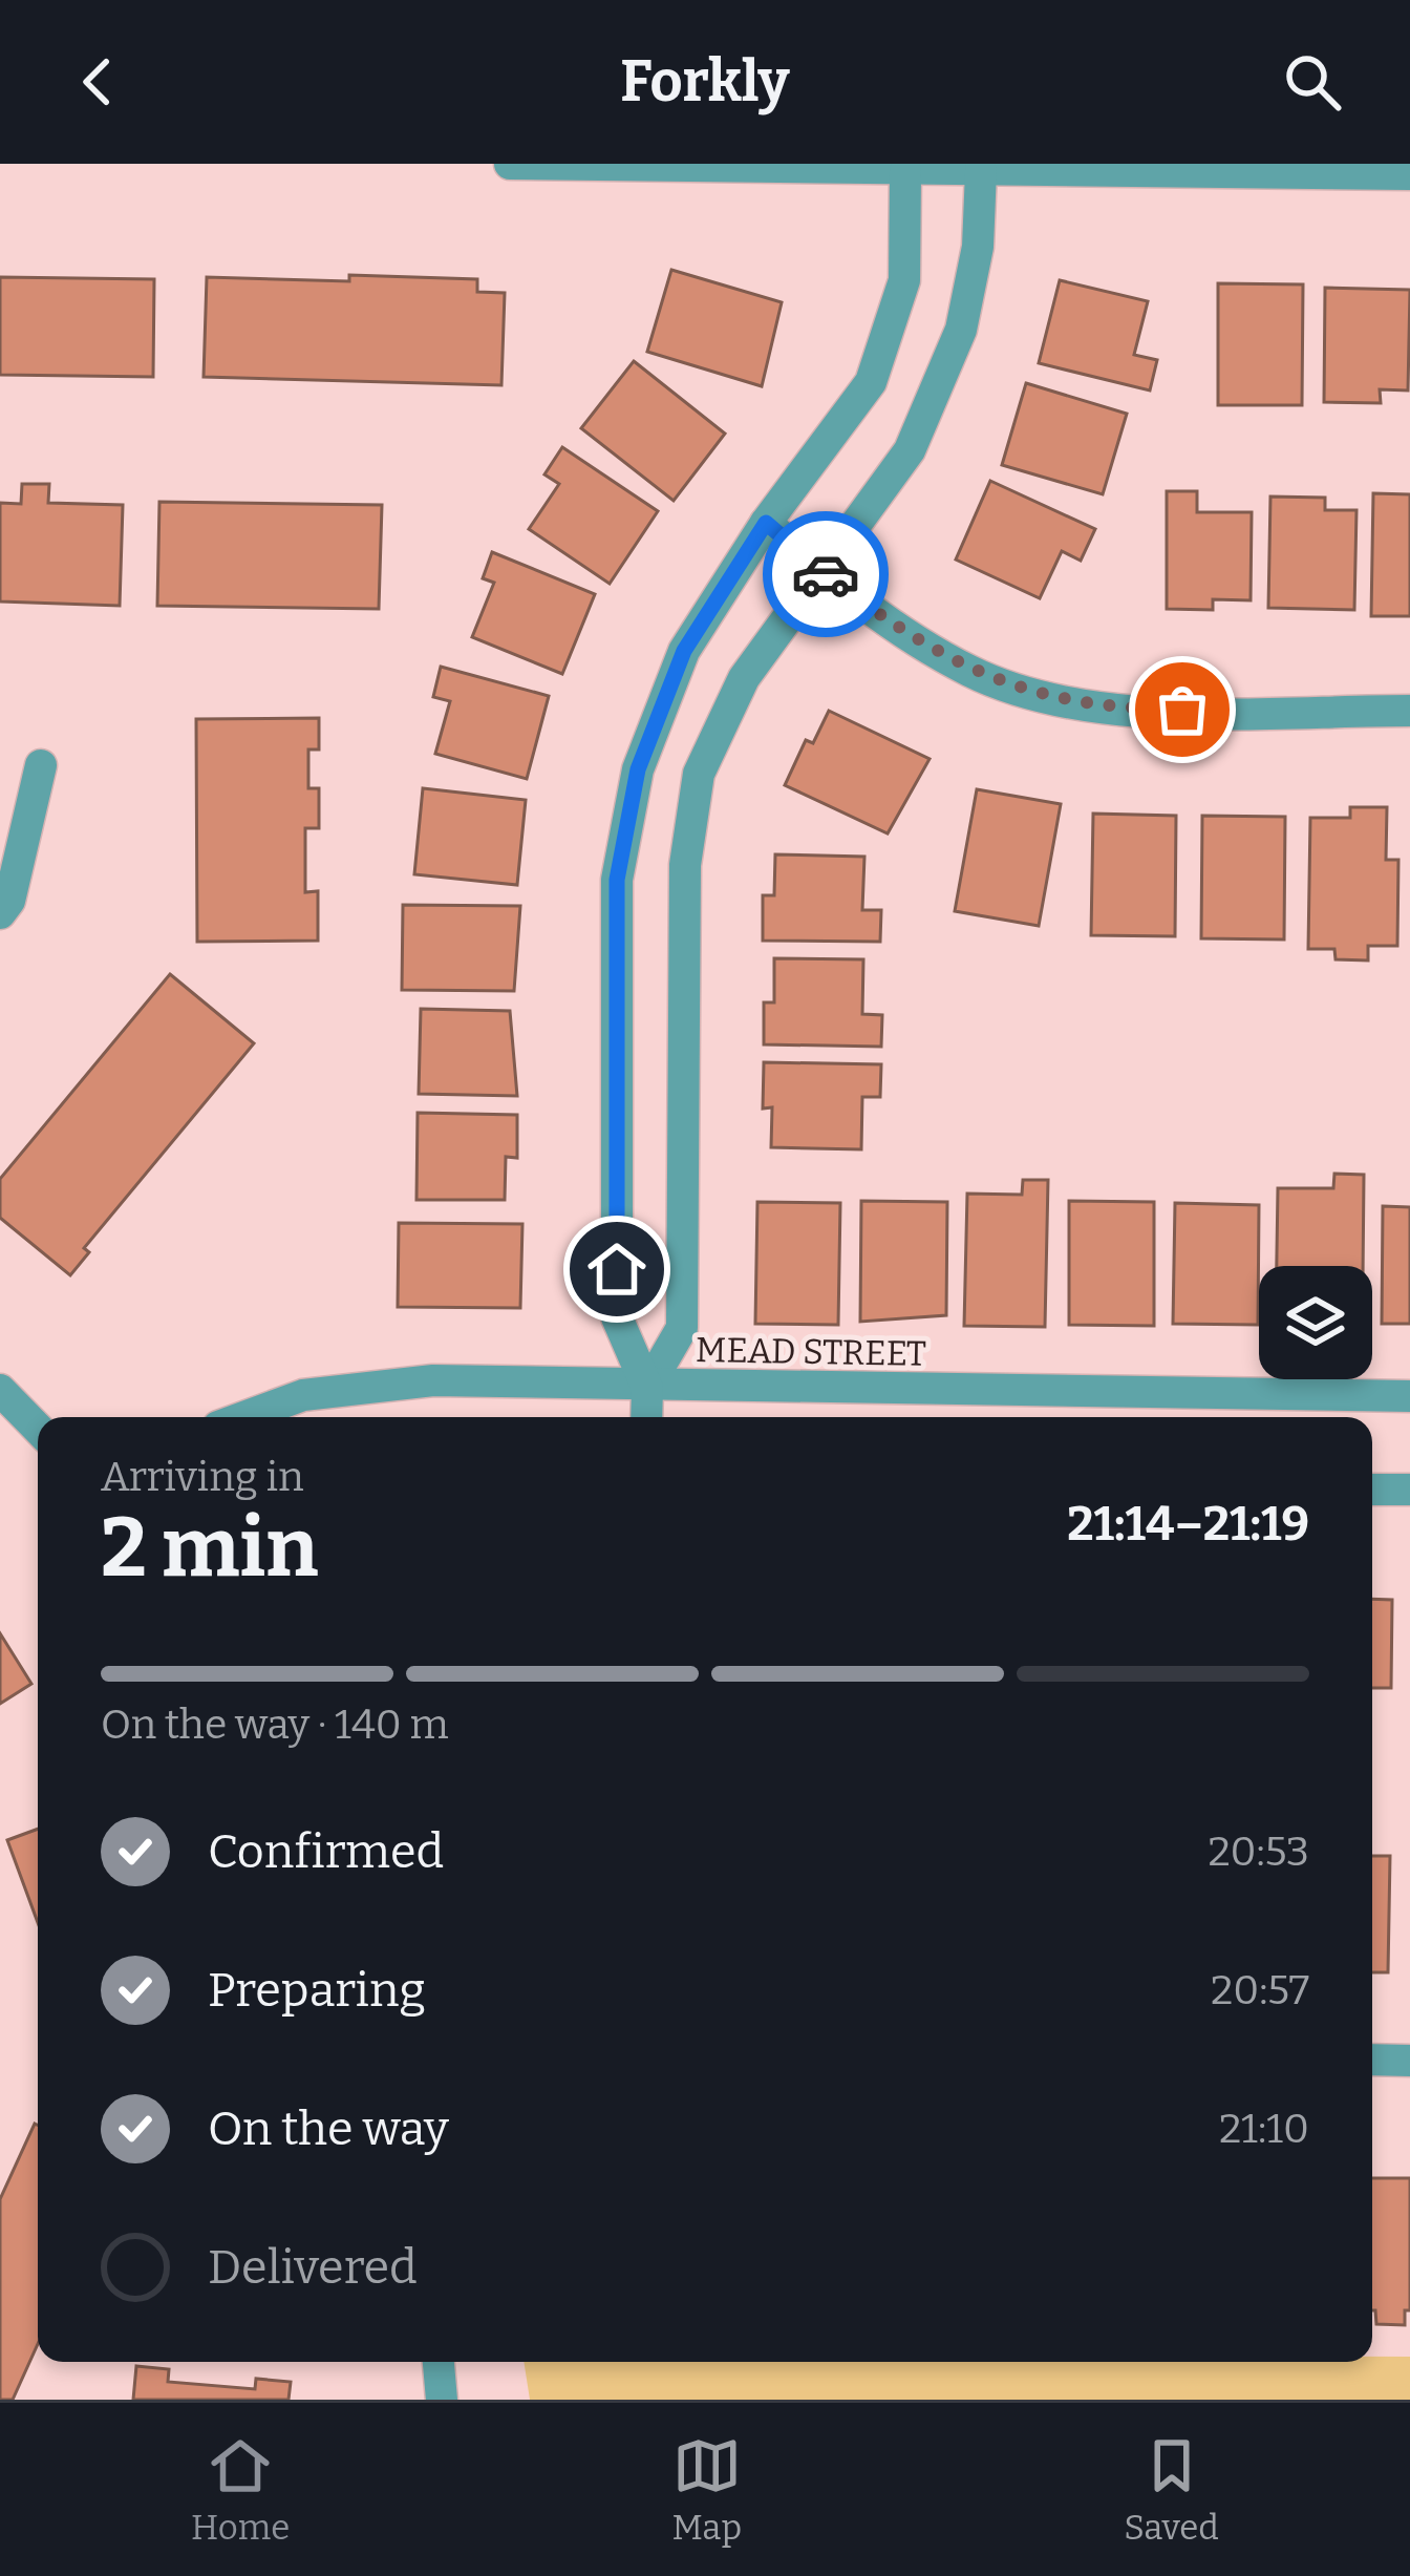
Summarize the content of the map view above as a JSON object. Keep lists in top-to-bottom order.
{
  "streets": {
    "street": ["MEAD STREET"]
  },
  "page": {
    "header": "Forkly",
    "heading": ["2 min", "Arriving in", "21:14–21:19"],
    "bar": "On the way · 140 m",
    "list": [
      ["Confirmed", "20:53"],
      ["Preparing", "20:57"],
      ["On the way", "21:10"],
      "Delivered"
    ],
    "tabs": ["Home", "Map", "Saved"]
  }
}
